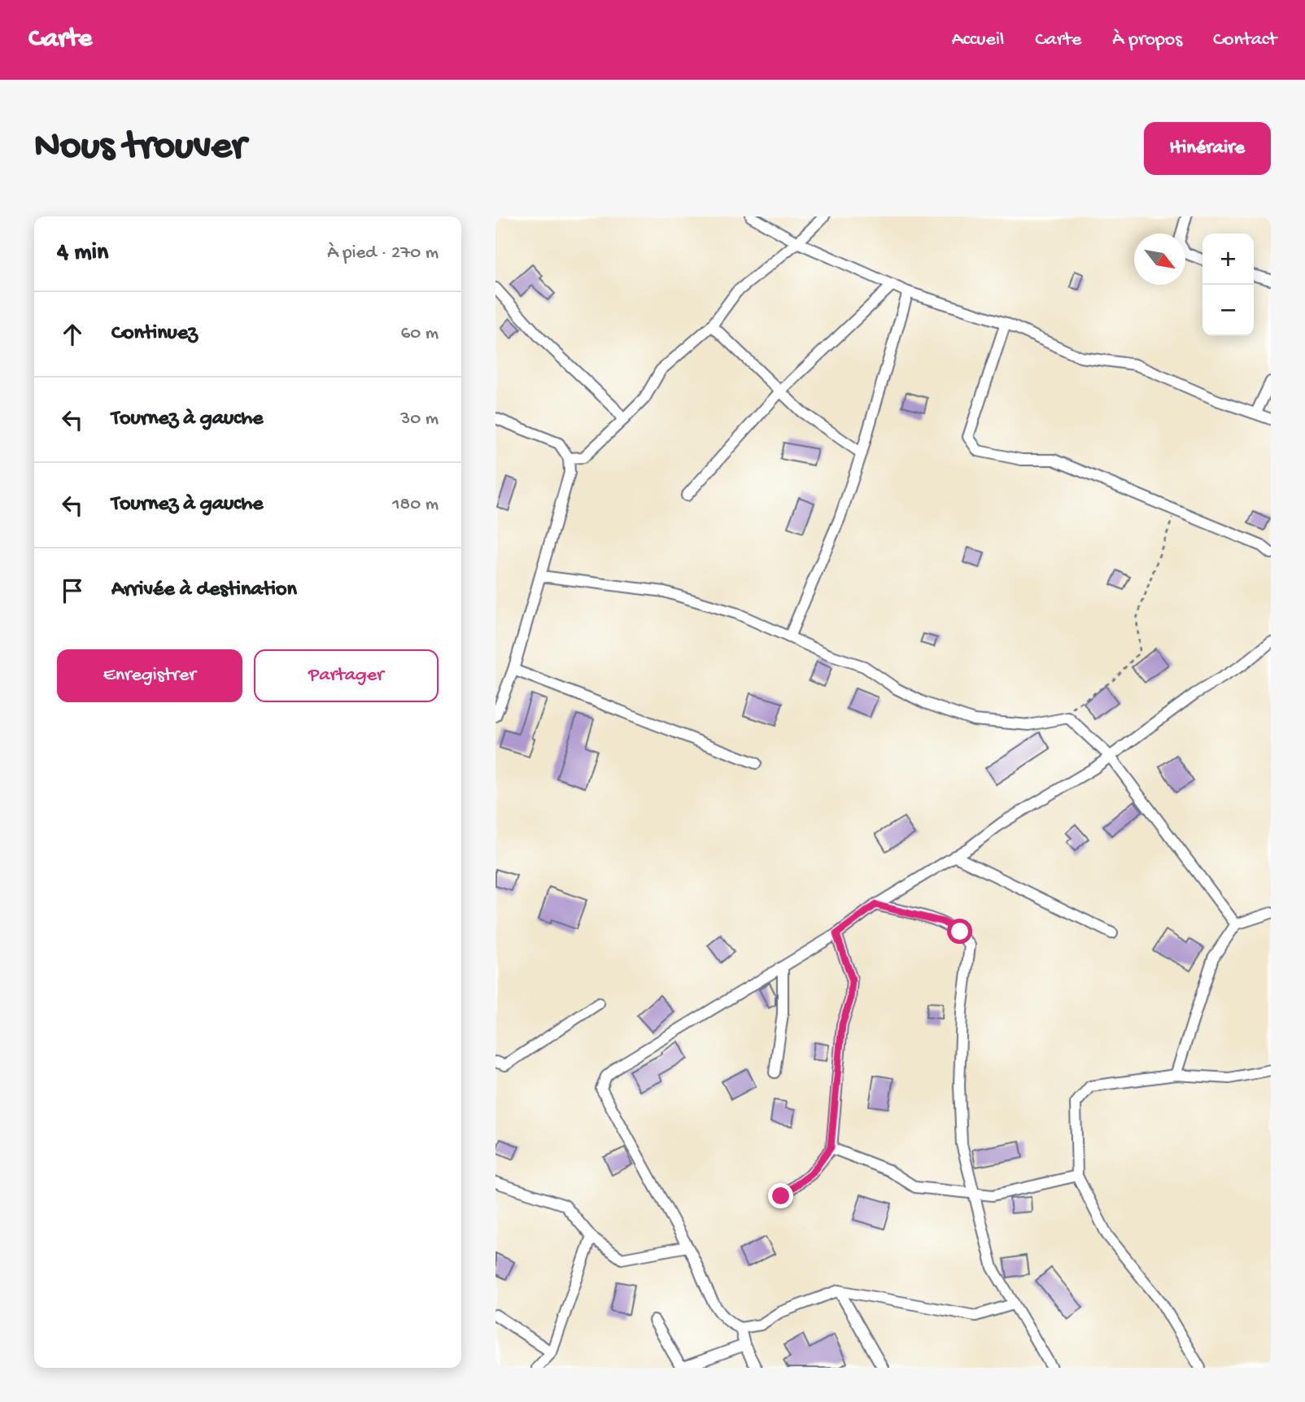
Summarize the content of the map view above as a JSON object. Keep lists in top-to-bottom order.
{
  "north": "bottom right",
  "page": {
    "header": "Carte",
    "nav": [
      "Accueil",
      "Carte",
      "À propos",
      "Contact"
    ],
    "buttons": [
      "Itinéraire",
      ["Enregistrer", "Partager"]
    ],
    "title": "Nous trouver",
    "heading": ["4 min", "À pied · 270 m"],
    "map_buttons": ["+", "−"],
    "list": [
      ["Continuez", "60 m"],
      ["Tournez à gauche", "30 m"],
      ["Tournez à gauche", "180 m"],
      "Arrivée à destination"
    ]
  }
}
